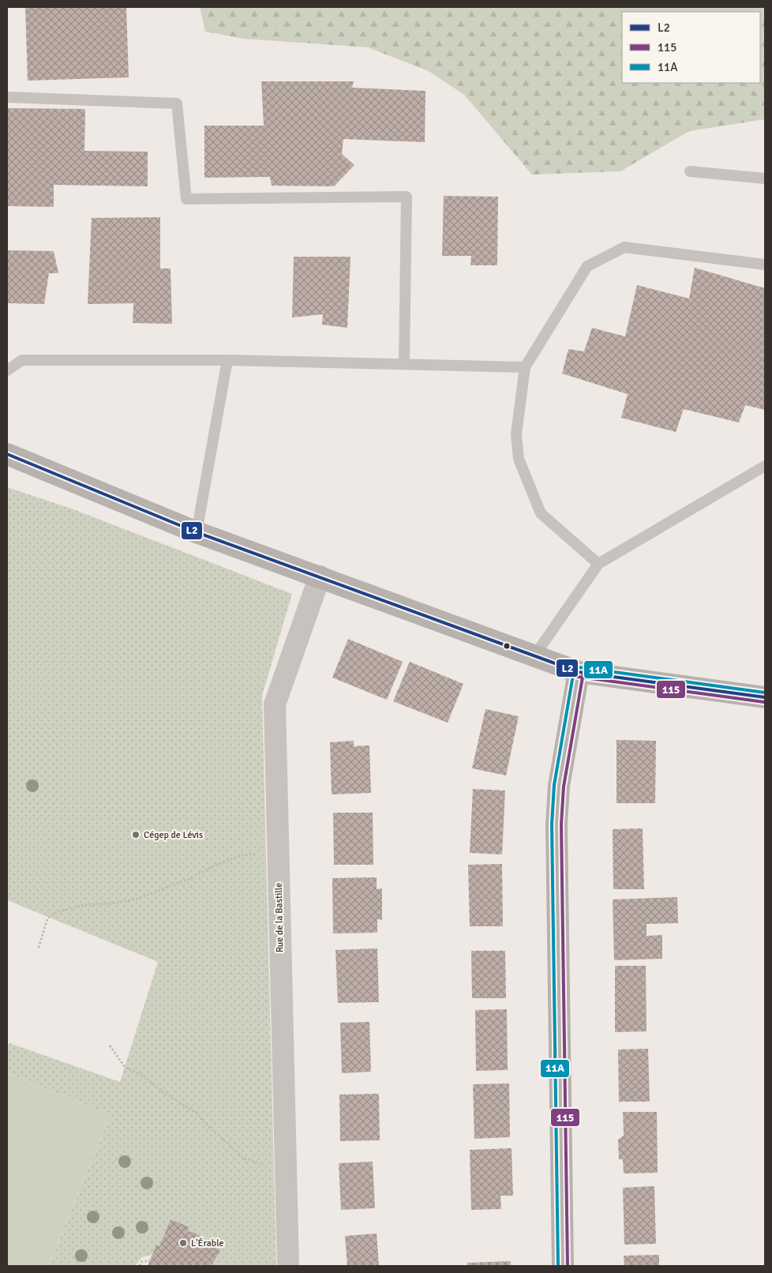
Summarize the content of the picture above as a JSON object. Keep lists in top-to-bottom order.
{
  "streets": {
    "street": ["Rue de la Bastille"]
  },
  "places": ["Cégep de Lévis", "L'Érable"],
  "lines": ["transit line L2", "transit line 11A", "transit line 115"],
  "legend": ["L2", "115", "11A"]
}
